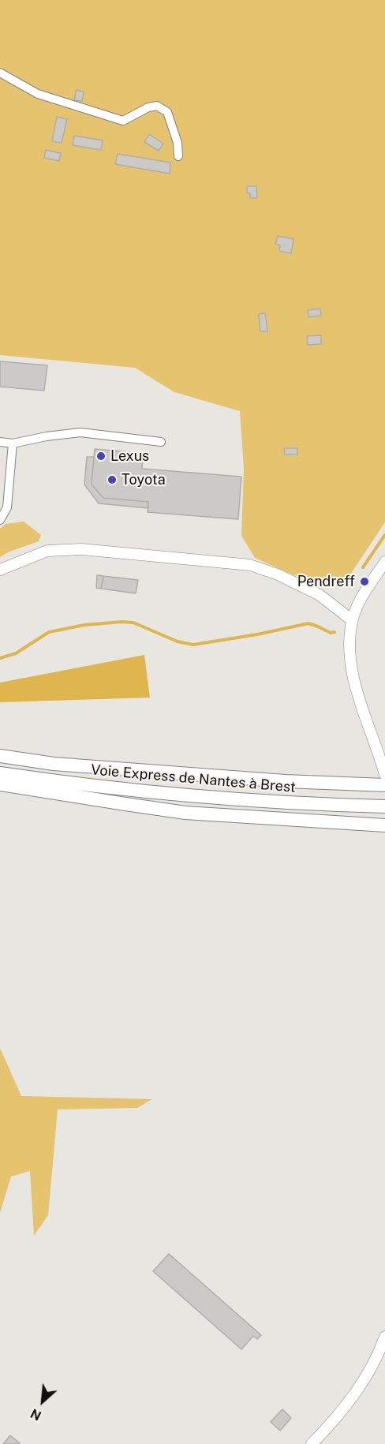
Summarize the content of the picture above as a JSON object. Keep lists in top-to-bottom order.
{
  "streets": {
    "highway": ["Voie Express de Nantes à Brest"]
  },
  "places": ["Lexus", "Toyota", "Pendreff"],
  "north": "bottom left"
}
